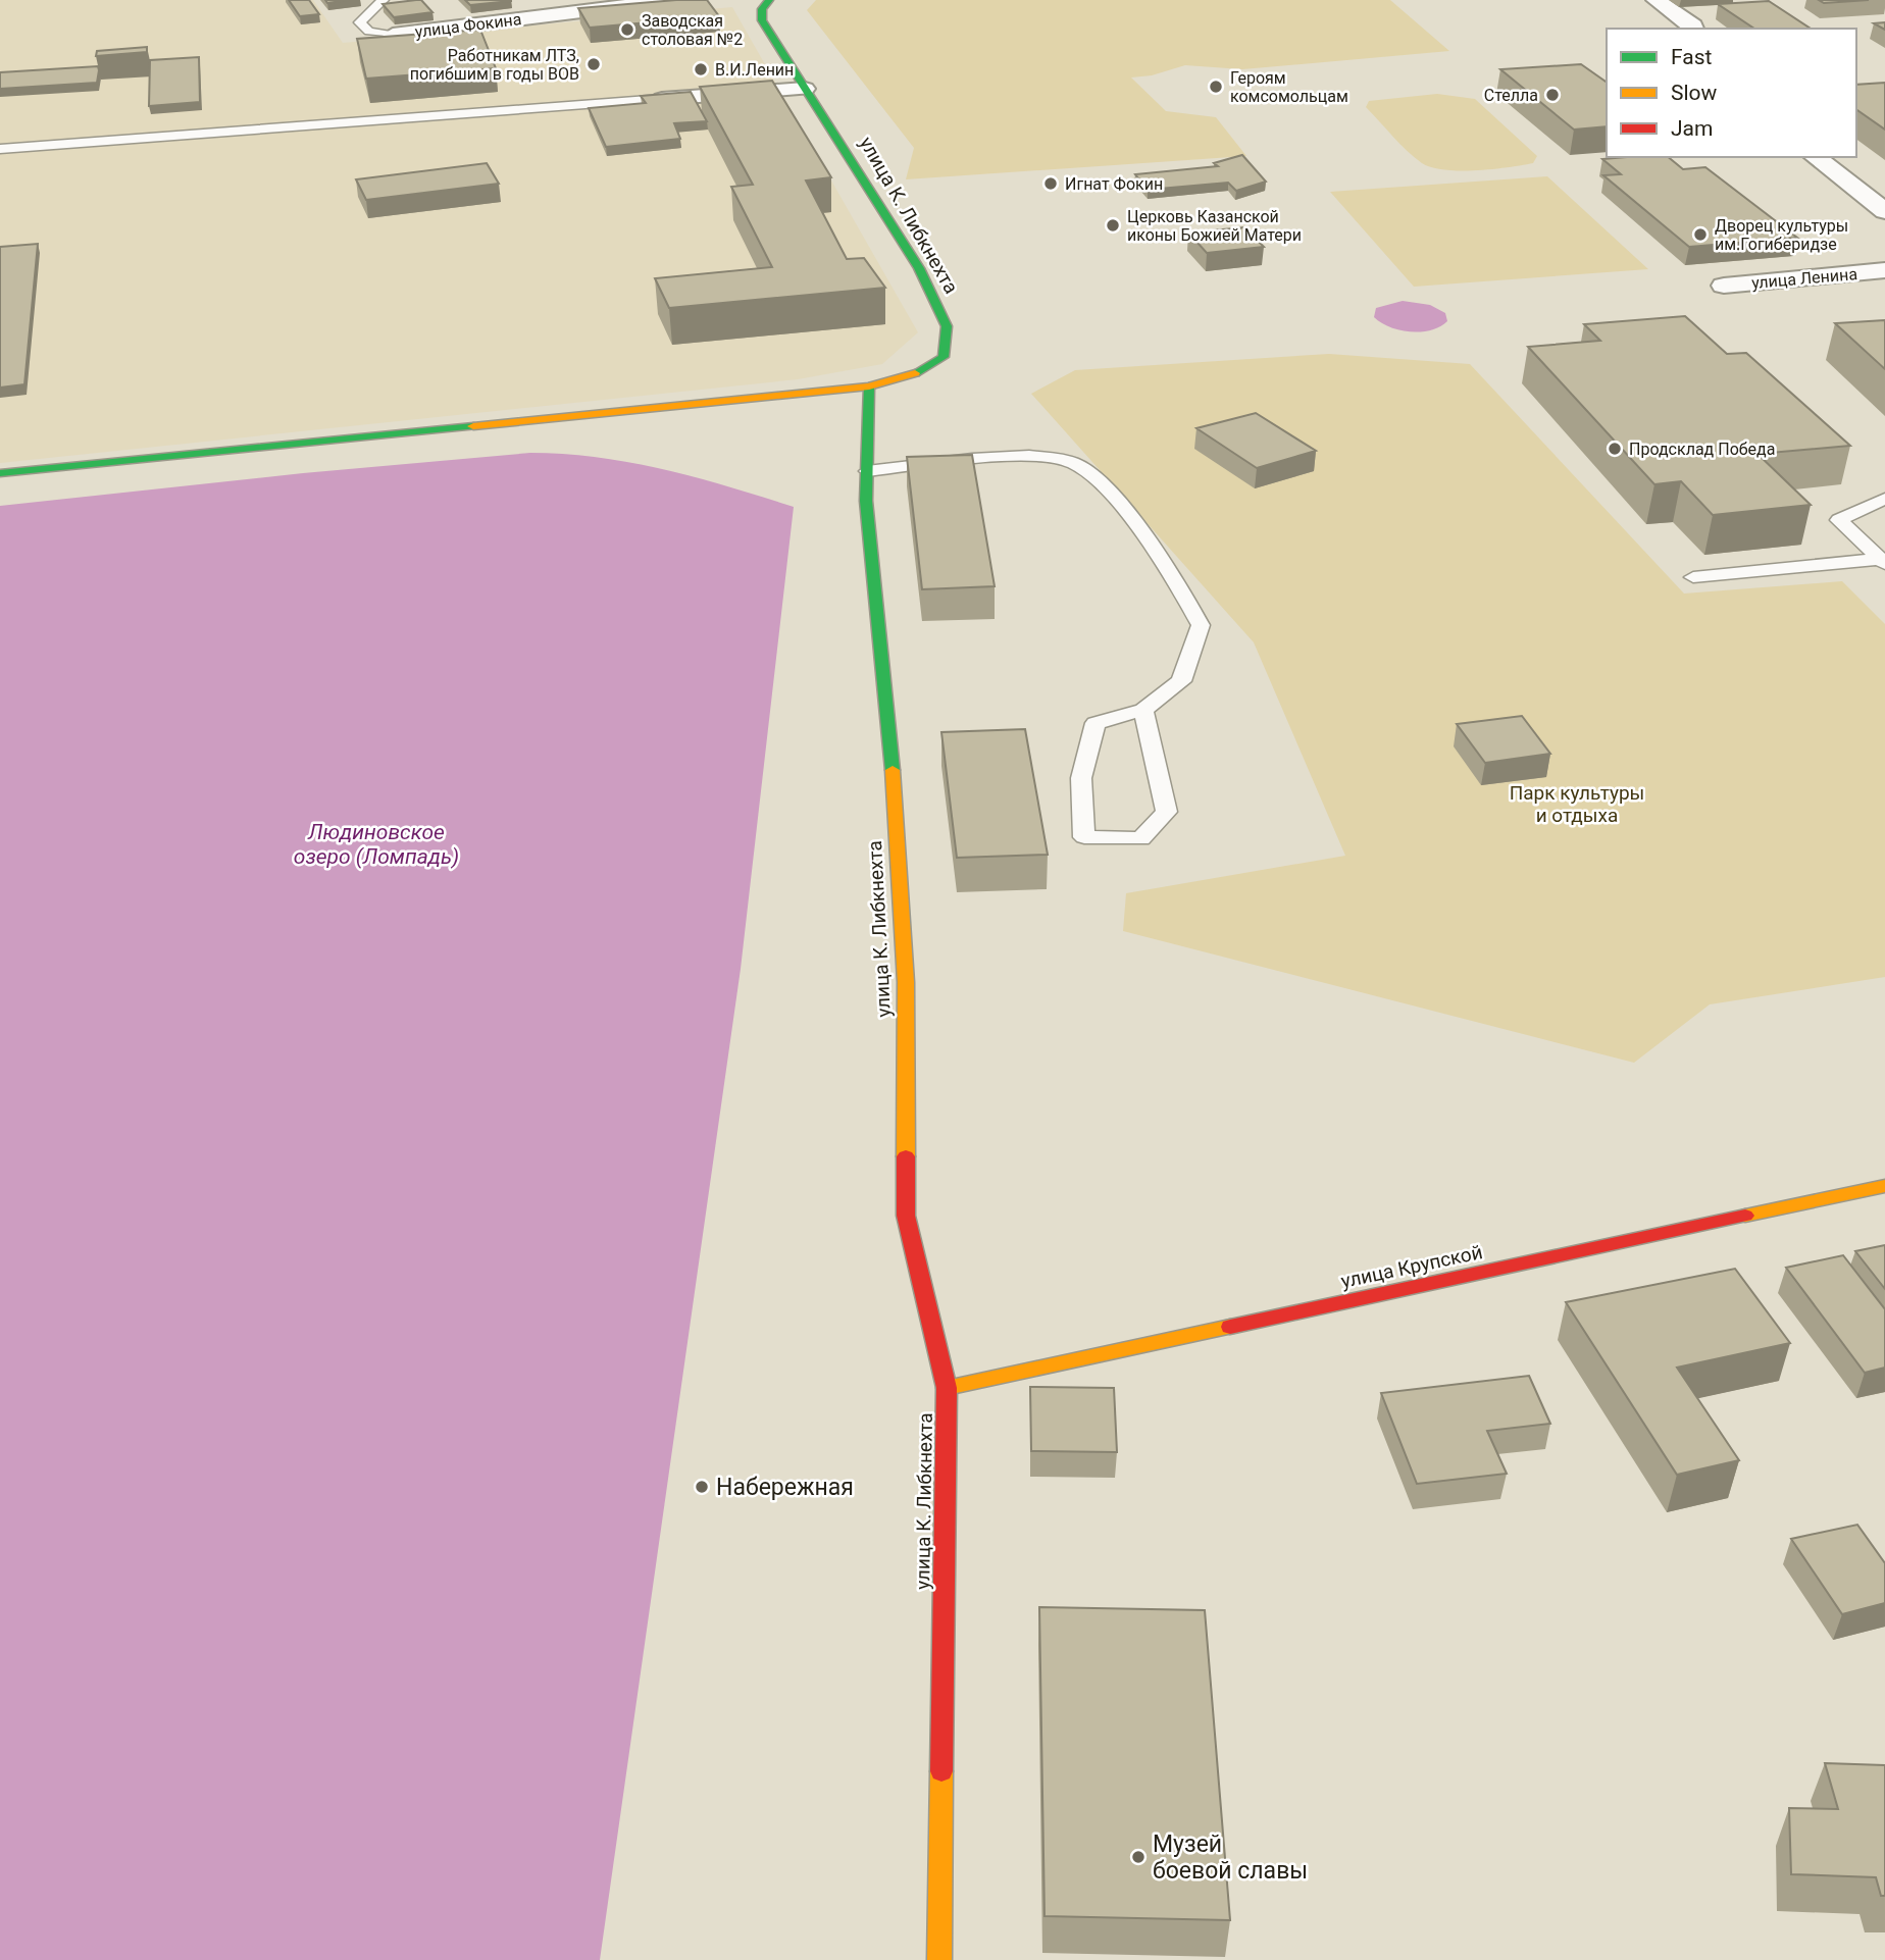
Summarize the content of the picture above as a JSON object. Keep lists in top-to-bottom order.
{
  "streets": {
    "street": [
      "улица Фокина",
      "улица К. Либкнехта",
      "улица Ленина",
      "улица Крупской"
    ]
  },
  "crossings": [
    ["улица К. Либкнехта", "улица Крупской"]
  ],
  "water": ["Людиновское озеро (Ломпадь)"],
  "parks": ["Парк культуры и отдыха"],
  "places": [
    "Заводская столовая №2",
    "Работникам ЛТЗ, погибшим в годы ВОВ",
    "В.И.Ленин",
    "Героям комсомольцам",
    "Стелла",
    "Игнат Фокин",
    "Церковь Казанской иконы Божией Матери",
    "Дворец культуры им.Гогиберидзе",
    "Продсклад Победа",
    "Набережная",
    "Музей боевой славы"
  ],
  "legend": ["Fast", "Slow", "Jam"]
}
